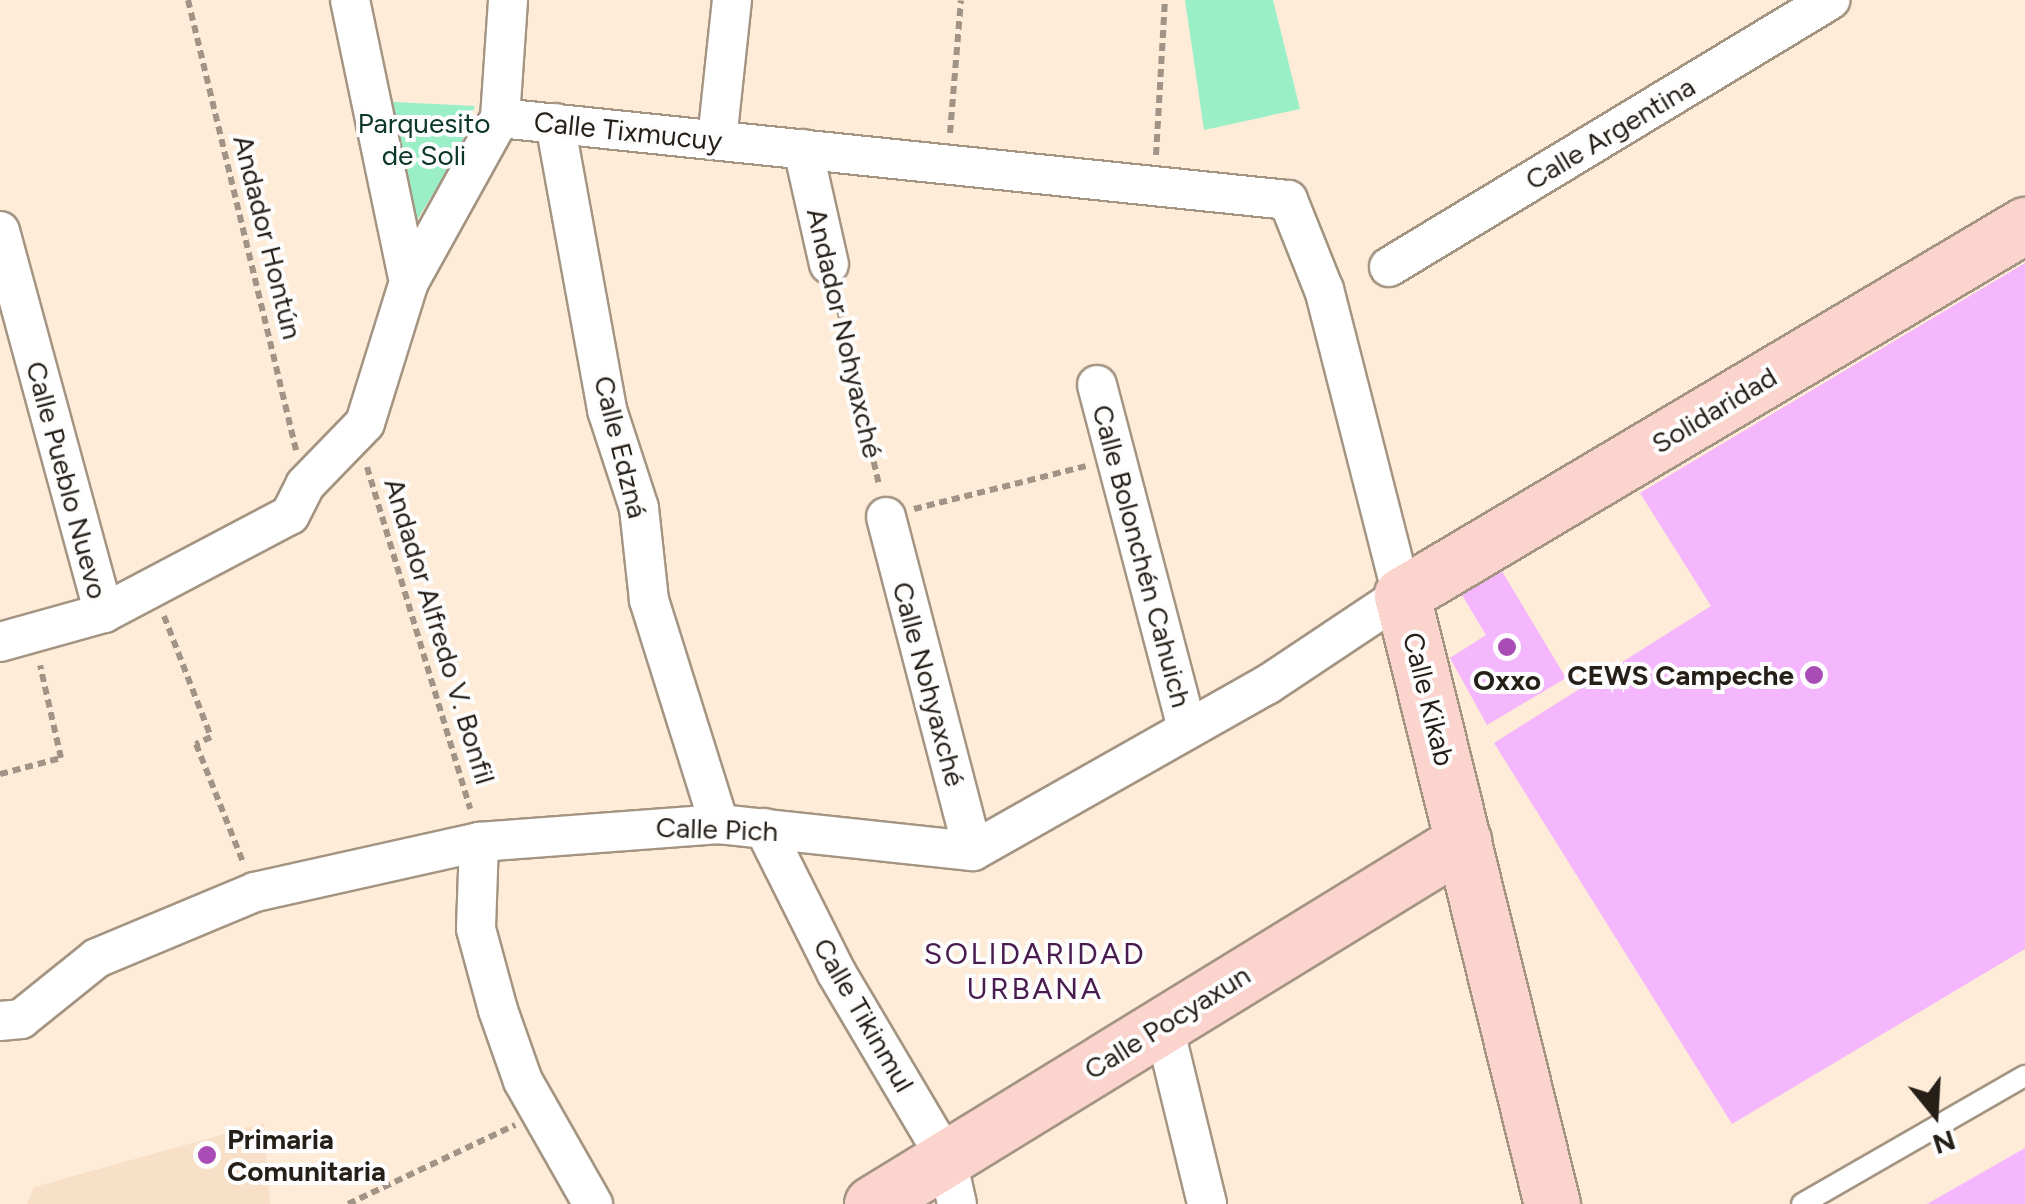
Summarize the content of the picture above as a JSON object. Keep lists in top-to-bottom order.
{
  "streets": {
    "street": [
      "Calle Tixmucuy",
      "Calle Argentina",
      "Andador Nohyaxché",
      "Solidaridad",
      "Calle Edzná",
      "Calle Pueblo Nuevo",
      "Calle Bolonchén Cahuich",
      "Calle Nohyaxché",
      "Calle Kikab",
      "Calle Pich",
      "Calle Tikinmul",
      "Calle Pocyaxun"
    ],
    "path": ["Andador Hontún", "Andador Alfredo V. Bonfil"]
  },
  "crossings": [
    ["Calle Tixmucuy", "Andador Hontún"],
    ["Calle Tixmucuy", "Andador Nohyaxché"],
    ["Calle Tixmucuy", "Calle Edzná"],
    ["Calle Tixmucuy", "Calle Pueblo Nuevo"],
    ["Calle Tixmucuy", "Andador Alfredo V. Bonfil"],
    ["Calle Tixmucuy", "Calle Kikab"],
    ["Andador Nohyaxché", "Calle Nohyaxché"],
    ["Solidaridad", "Calle Kikab"],
    ["Calle Edzná", "Calle Pich"],
    ["Andador Alfredo V. Bonfil", "Calle Pich"],
    ["Calle Nohyaxché", "Calle Pich"],
    ["Calle Kikab", "Calle Pocyaxun"],
    ["Calle Pich", "Calle Tikinmul"],
    ["Calle Tikinmul", "Calle Pocyaxun"]
  ],
  "districts": ["SOLIDARIDAD URBANA"],
  "parks": ["Parquesito de Soli"],
  "places": ["Oxxo", "CEWS Campeche", "Primaria Comunitaria"],
  "north": "bottom"
}
